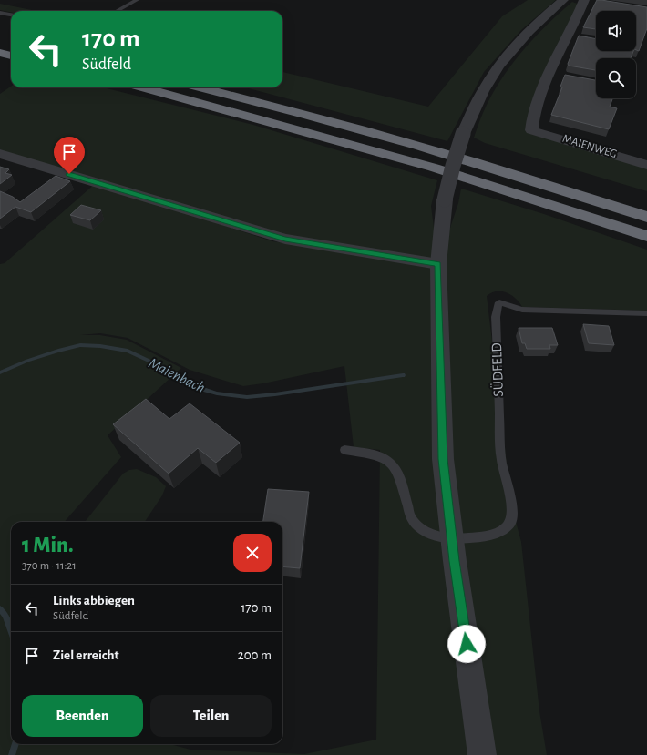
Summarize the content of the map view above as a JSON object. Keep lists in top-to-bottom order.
{
  "streets": {
    "street": ["MAIENWEG"],
    "lane": ["SÜDFELD"]
  },
  "water": ["Maienbach"],
  "page": {
    "turn": ["170 m", "Südfeld"],
    "heading": ["1 Min.", "370 m · 11:21"],
    "list": [
      {
        "name": "Links abbiegen",
        "note": "Südfeld",
        "value": "170 m"
      },
      {
        "name": "Ziel erreicht",
        "value": "200 m"
      }
    ],
    "buttons": ["Beenden", "Teilen"]
  }
}
